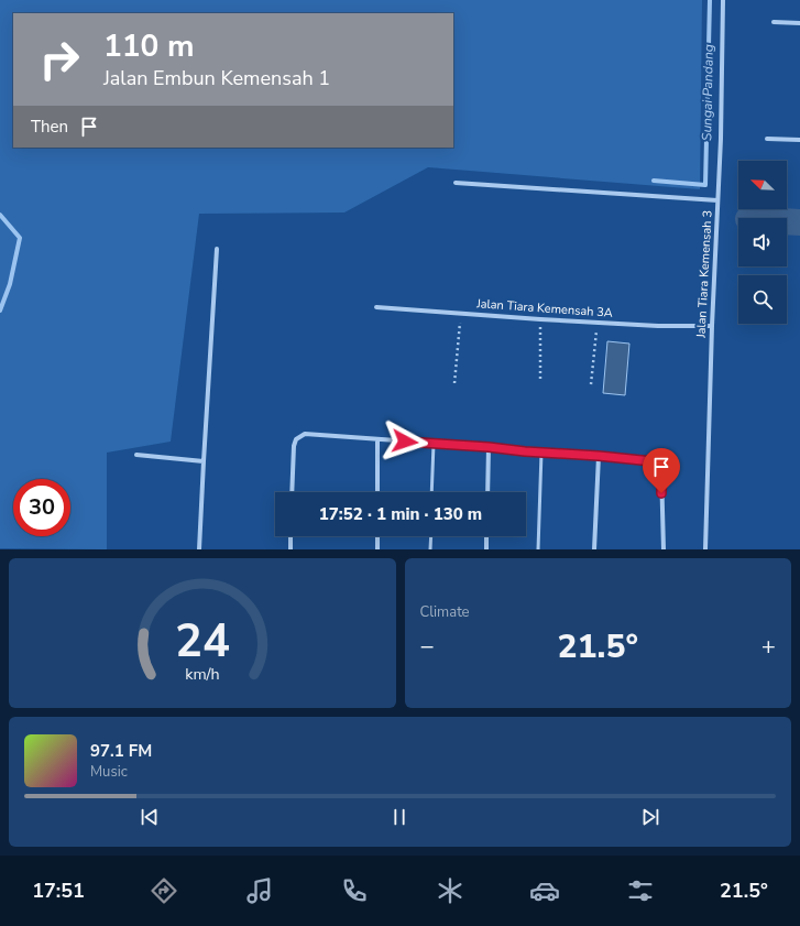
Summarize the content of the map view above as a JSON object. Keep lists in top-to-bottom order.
{
  "streets": {
    "street": ["Jalan Tiara Kemensah 3", "Jalan Tiara Kemensah 3A"]
  },
  "crossings": [
    ["Jalan Tiara Kemensah 3", "Jalan Tiara Kemensah 3A"]
  ],
  "water": ["Sungai Pandang"],
  "north": "top left",
  "page": {
    "turn": ["110 m", "Jalan Embun Kemensah 1"],
    "then": "Then",
    "limit": "30",
    "trip": "17:52 · 1 min · 130 m",
    "tile": "Climate",
    "heat": ["−", "21.5°", "+"],
    "song": ["97.1 FM", "Music"],
    "tabs": ["17:51", "21.5°"],
    "gauge": ["24", "km/h"]
  }
}
